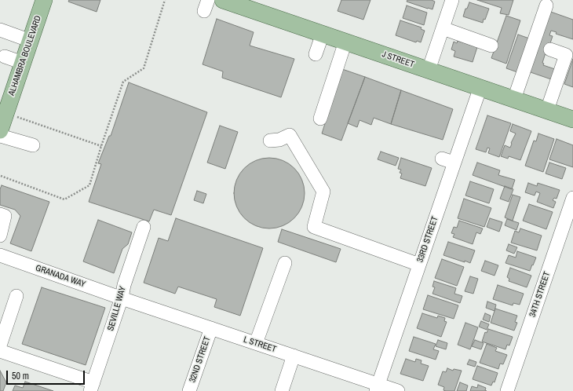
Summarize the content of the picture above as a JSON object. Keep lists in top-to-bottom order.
{
  "streets": {
    "main road": ["ALHAMBRA BOULEVARD", "J STREET"],
    "street": [
      "33RD STREET",
      "GRANADA WAY",
      "34TH STREET",
      "SEVILLE WAY",
      "L STREET",
      "32ND STREET"
    ]
  },
  "crossings": [
    ["J STREET", "33RD STREET"],
    ["33RD STREET", "L STREET"],
    ["GRANADA WAY", "SEVILLE WAY"],
    ["GRANADA WAY", "L STREET"],
    ["SEVILLE WAY", "L STREET"],
    ["L STREET", "32ND STREET"]
  ],
  "scale_bar": "50 m"
}
